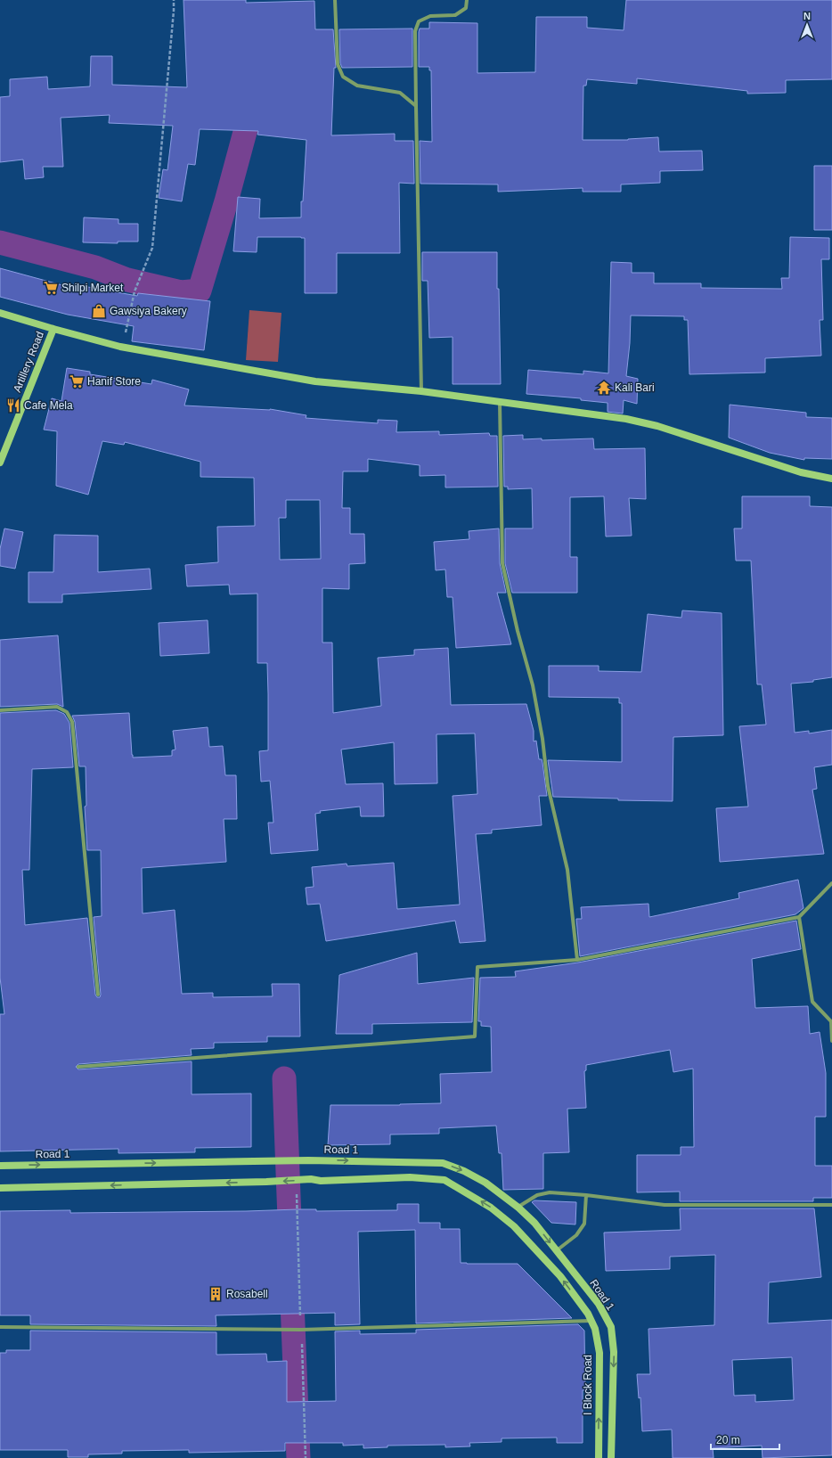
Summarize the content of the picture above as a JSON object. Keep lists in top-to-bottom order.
{
  "streets": {
    "street": ["Artillery Road", "Road 1", "I Block Road"]
  },
  "one_way": ["Road 1", "I Block Road"],
  "places": {
    "supermarket": ["Shilpi Market", "Hanif Store"],
    "shop": ["Gawsiya Bakery"],
    "temple": ["Kali Bari"],
    "restaurant": ["Cafe Mela"],
    "building": ["Rosabell"]
  },
  "scale_bar": "20 m",
  "north": "top"
}
